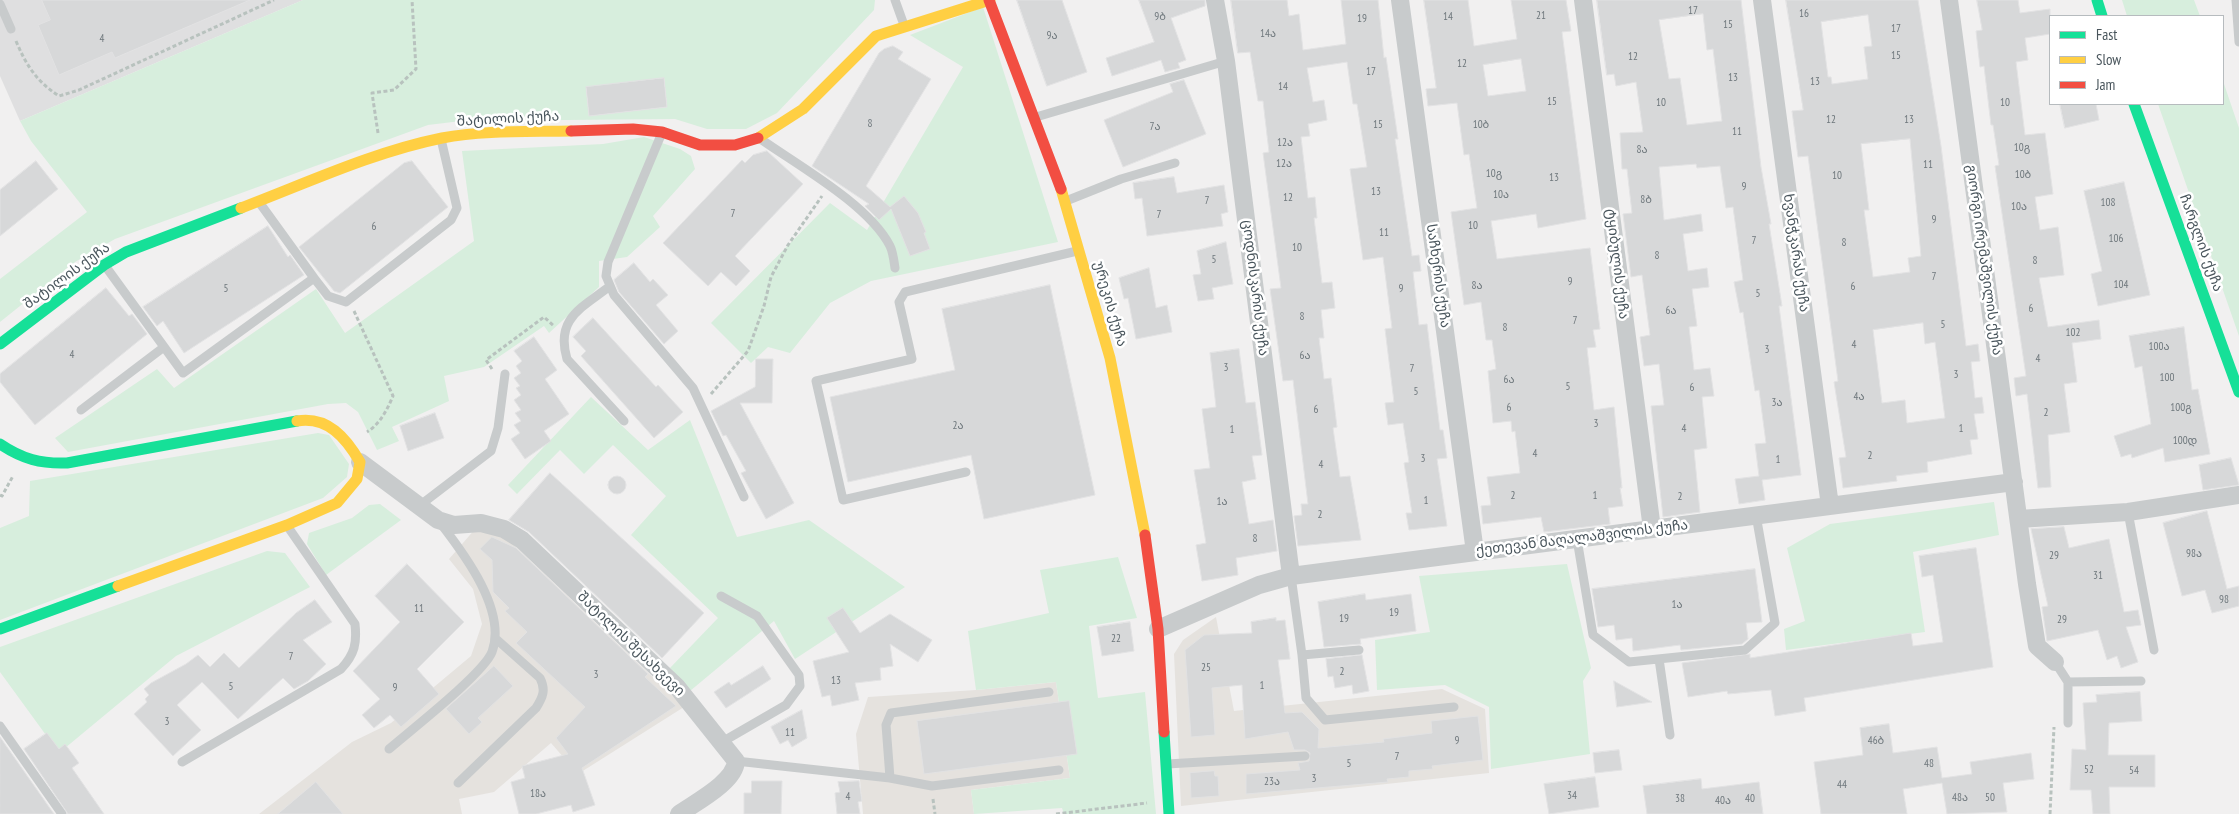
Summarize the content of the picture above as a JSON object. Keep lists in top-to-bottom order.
{
  "streets": {
    "street": [
      "შატილის ქუჩა",
      "ჩარგლის ქუჩა",
      "ხვანჭკარას ქუჩა",
      "გიორგი ირემაშვილის ქუჩა",
      "ტყიბულის ქუჩა",
      "საჩხერის ქუჩა",
      "ცოდნისკარის ქუჩა",
      "ურეკის ქუჩა",
      "ქეთევან მაღალაშვილის ქუჩა",
      "შატილის შესახვევი"
    ]
  },
  "crossings": [
    ["შატილის ქუჩა", "ურეკის ქუჩა"],
    ["ხვანჭკარას ქუჩა", "ქეთევან მაღალაშვილის ქუჩა"],
    ["გიორგი ირემაშვილის ქუჩა", "ქეთევან მაღალაშვილის ქუჩა"],
    ["ტყიბულის ქუჩა", "ქეთევან მაღალაშვილის ქუჩა"],
    ["საჩხერის ქუჩა", "ქეთევან მაღალაშვილის ქუჩა"],
    ["ცოდნისკარის ქუჩა", "ქეთევან მაღალაშვილის ქუჩა"],
    ["ურეკის ქუჩა", "ქეთევან მაღალაშვილის ქუჩა"]
  ],
  "house_numbers": [
    "17",
    "16",
    "21",
    "9ბ",
    "14",
    "19",
    "15",
    "17",
    "14ა",
    "9ა",
    "4",
    "15",
    "12",
    "12",
    "17",
    "13",
    "13",
    "14",
    "15",
    "10",
    "10",
    "12",
    "13",
    "8",
    "15",
    "10ბ",
    "7ა",
    "11",
    "12ა",
    "10გ",
    "8ა",
    "12ა",
    "11",
    "10გ",
    "10ბ",
    "10",
    "13",
    "9",
    "13",
    "10ა",
    "12",
    "8ბ",
    "7",
    "108",
    "10ა",
    "7",
    "7",
    "9",
    "10",
    "6",
    "11",
    "106",
    "7",
    "8",
    "10",
    "8",
    "5",
    "8",
    "7",
    "9",
    "104",
    "8ა",
    "6",
    "5",
    "9",
    "5",
    "6",
    "6ა",
    "8",
    "7",
    "5",
    "8",
    "102",
    "4",
    "100ა",
    "3",
    "4",
    "6ა",
    "4",
    "3",
    "7",
    "3",
    "100",
    "6ა",
    "5",
    "6",
    "5",
    "4ა",
    "3ა",
    "6",
    "100გ",
    "6",
    "2",
    "3",
    "2ა",
    "4",
    "1",
    "1",
    "100დ",
    "4",
    "2",
    "3",
    "1",
    "4",
    "2",
    "1",
    "2",
    "1",
    "1ა",
    "2",
    "8",
    "98ა",
    "29",
    "31",
    "98",
    "1ა",
    "11",
    "19",
    "19",
    "29",
    "22",
    "7",
    "25",
    "2",
    "3",
    "13",
    "1",
    "5",
    "9",
    "3",
    "11",
    "9",
    "46ბ",
    "7",
    "5",
    "48",
    "52",
    "54",
    "3",
    "23ა",
    "44",
    "18ა",
    "34",
    "4",
    "48ა",
    "50",
    "38",
    "40",
    "40ა"
  ],
  "legend": ["Fast", "Slow", "Jam"]
}
